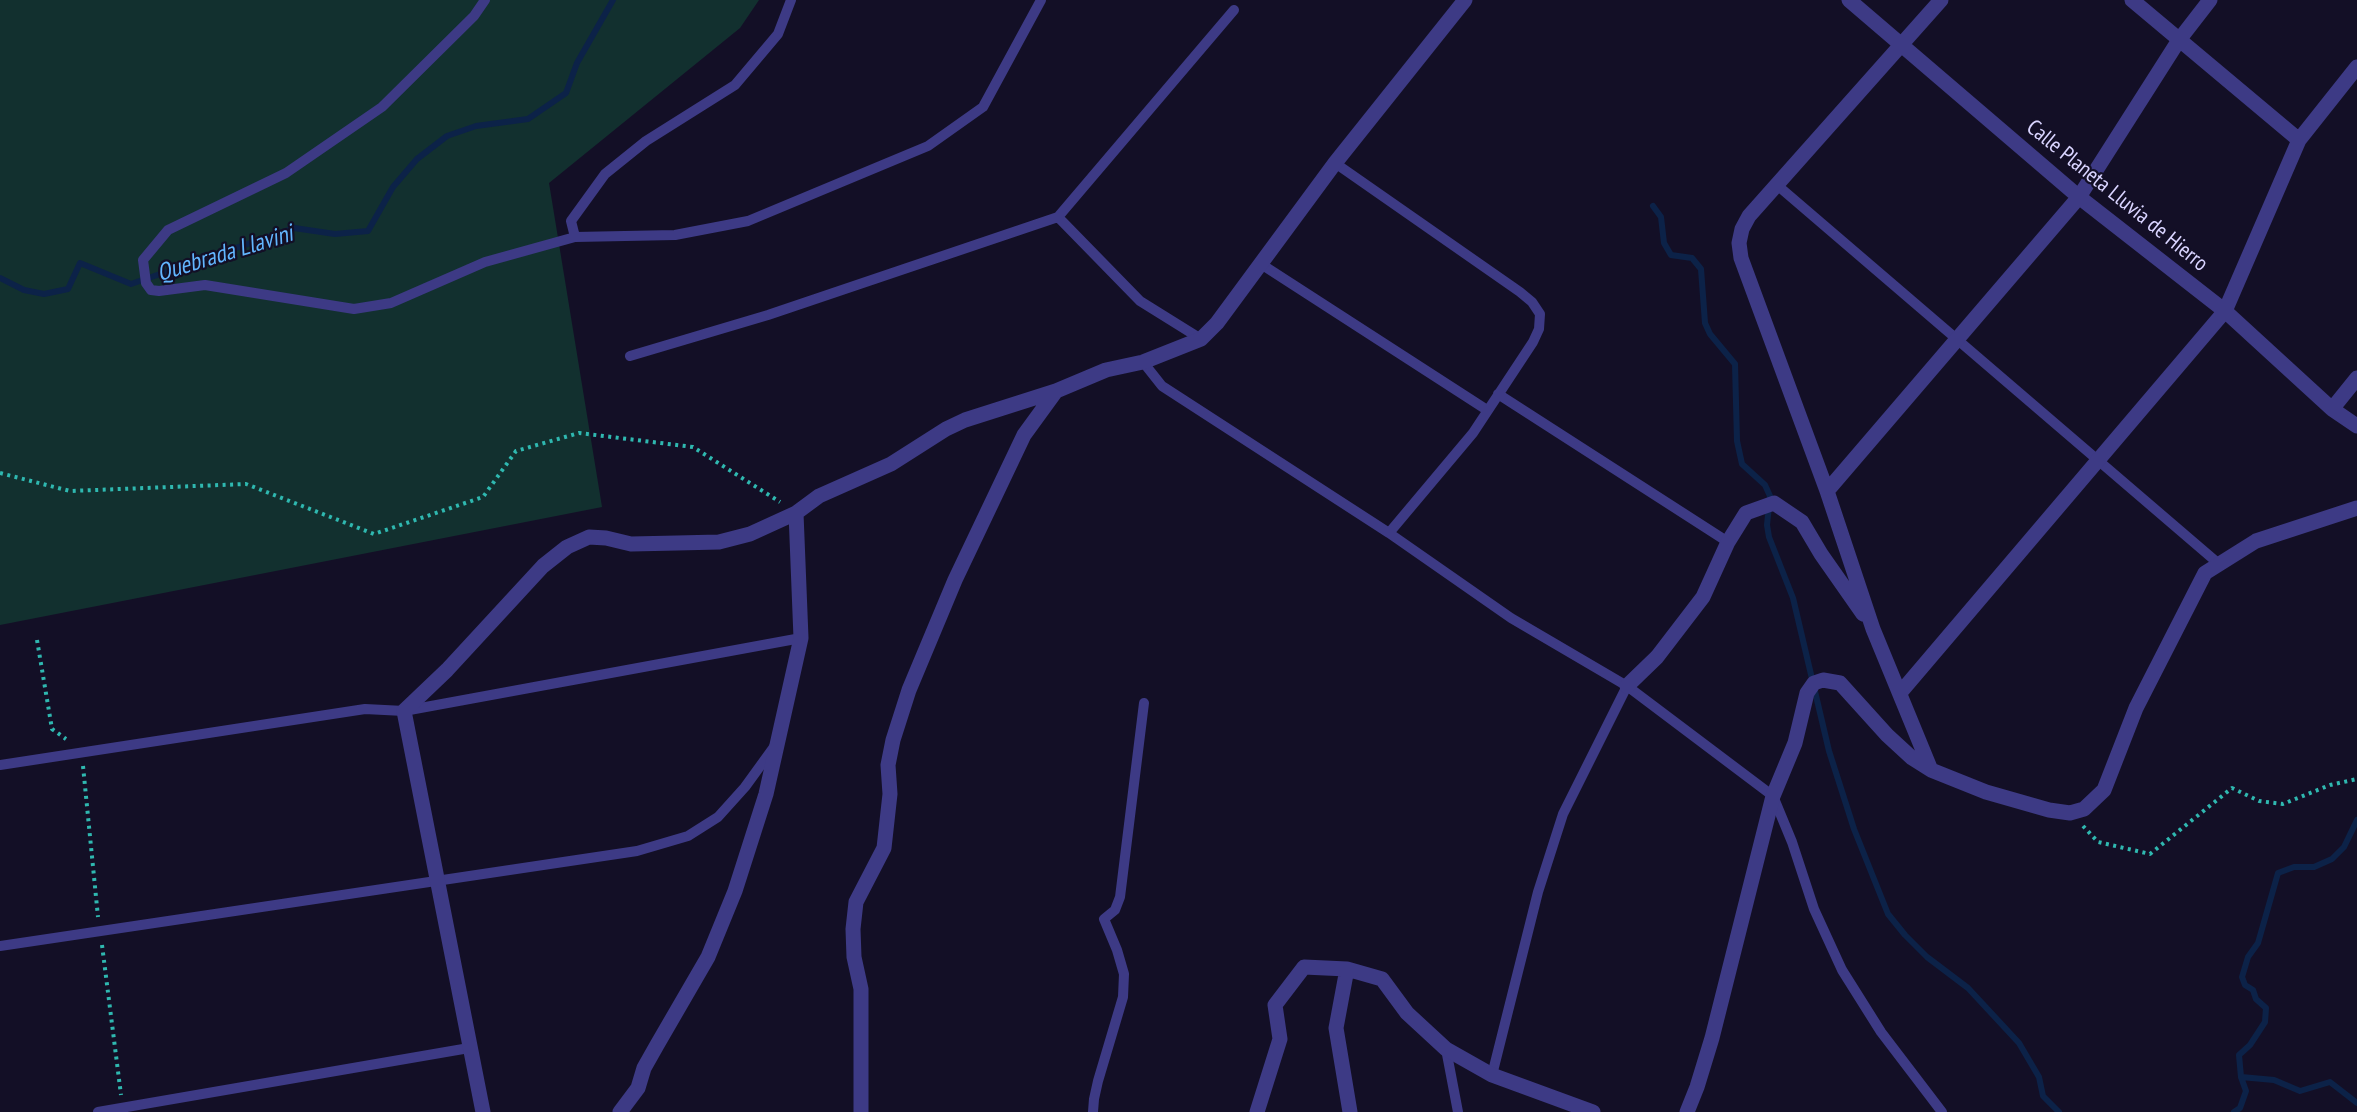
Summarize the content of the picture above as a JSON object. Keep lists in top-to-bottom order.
{
  "streets": {
    "street": ["Calle Planeta Lluvia de Hierro"]
  },
  "water": ["Quebrada Llavini"]
}
